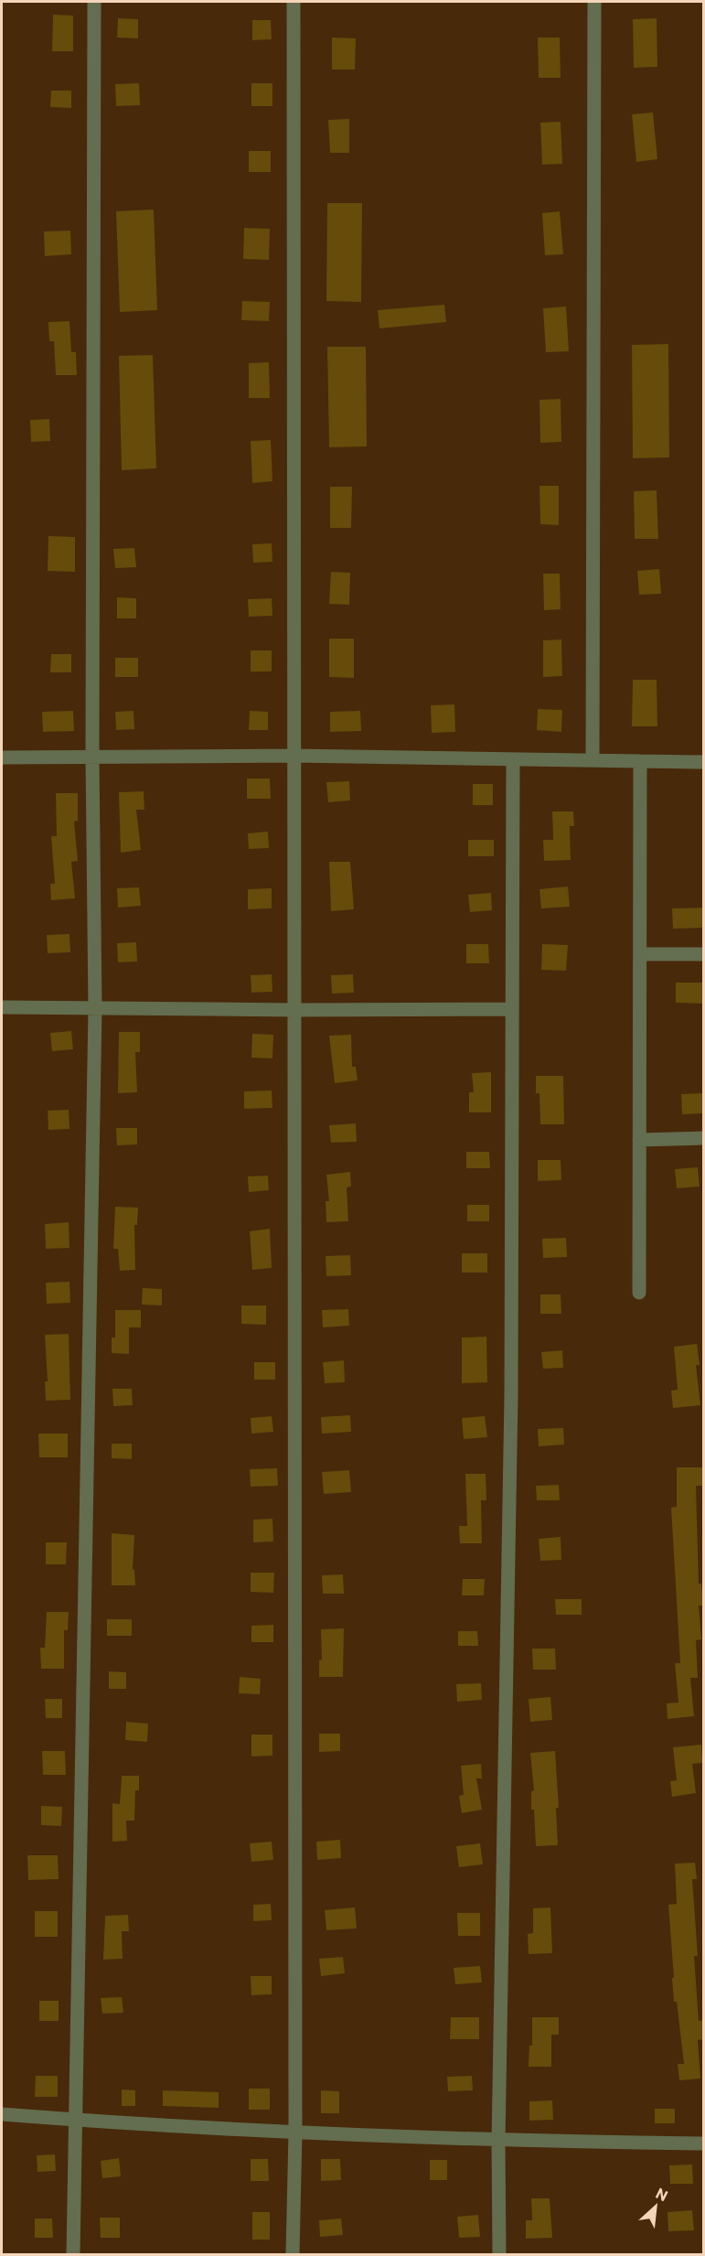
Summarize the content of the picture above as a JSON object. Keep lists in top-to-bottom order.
{
  "north": "top right"
}
